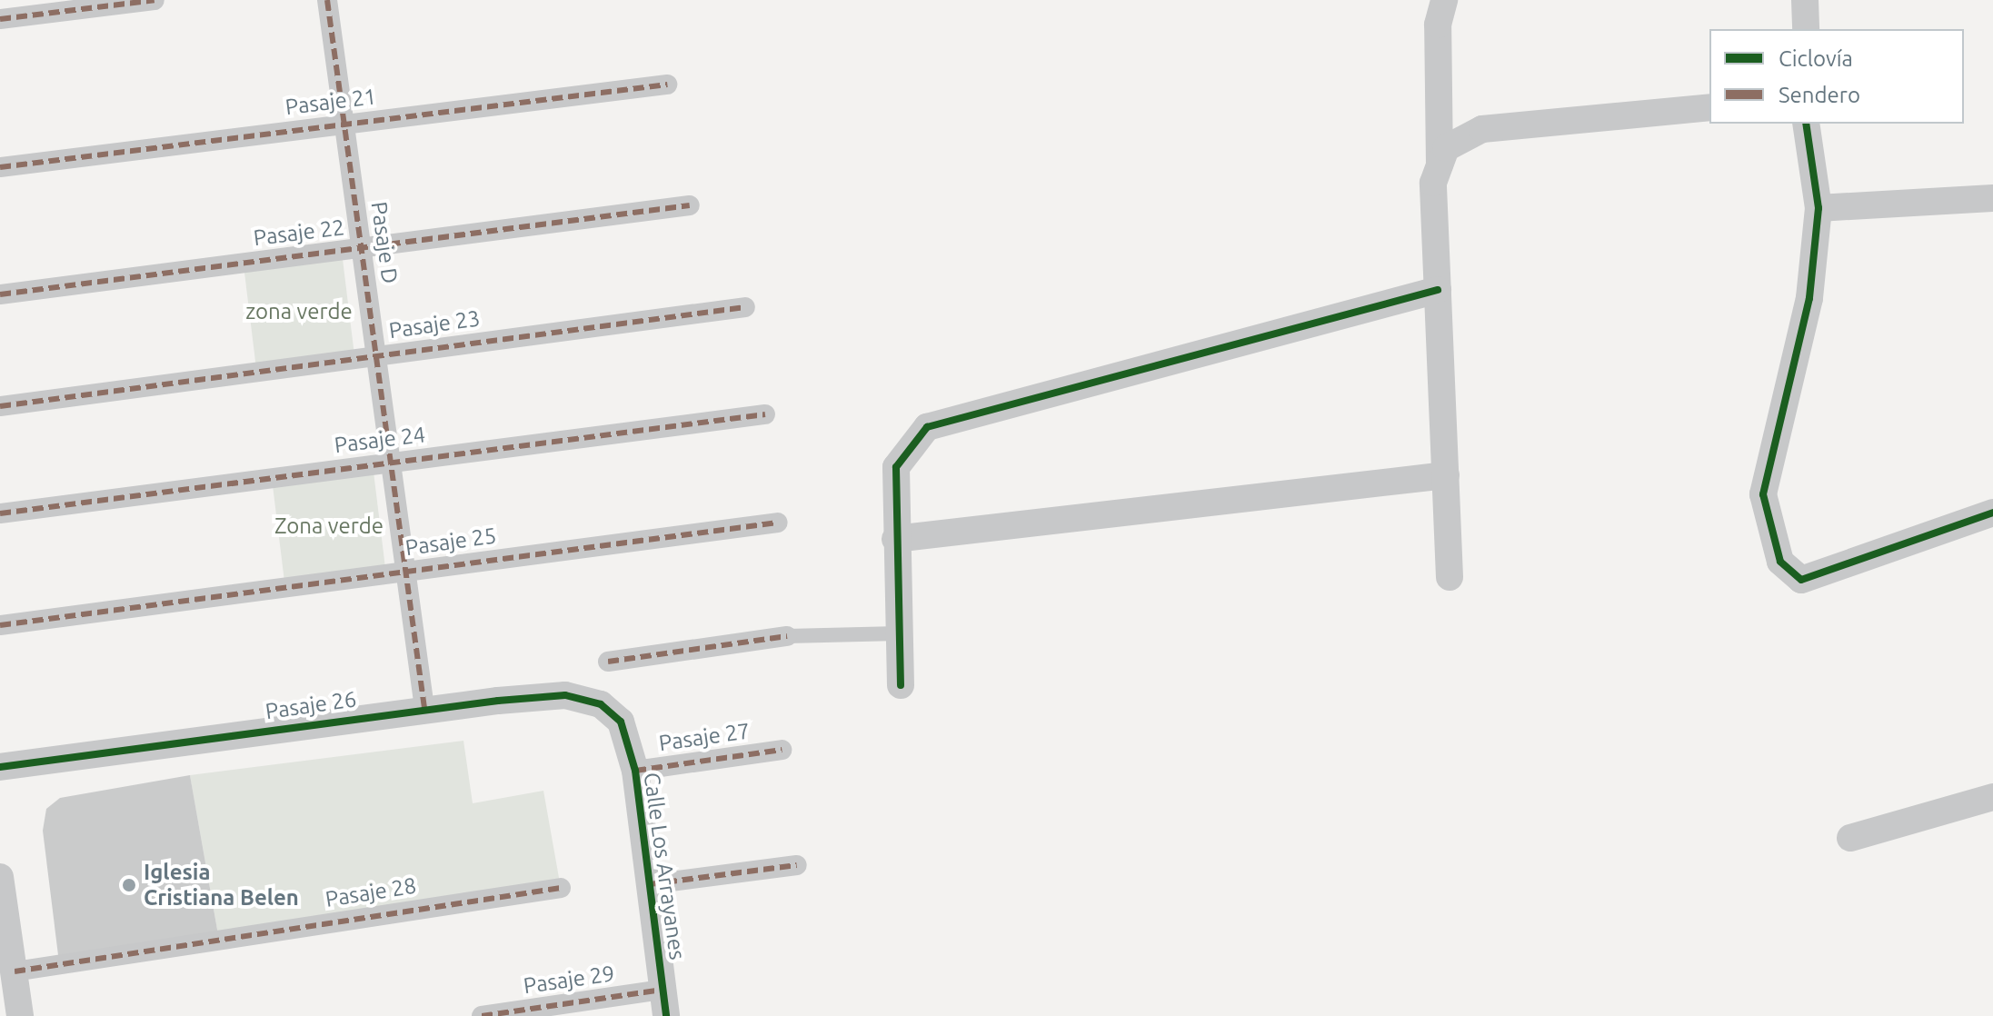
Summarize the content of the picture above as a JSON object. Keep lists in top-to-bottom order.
{
  "streets": {
    "street": [
      "Pasaje 21",
      "Pasaje 22",
      "Pasaje D",
      "Pasaje 23",
      "Pasaje 24",
      "Pasaje 25",
      "Pasaje 26",
      "Pasaje 27",
      "Calle Los Arrayanes",
      "Pasaje 28",
      "Pasaje 29"
    ]
  },
  "crossings": [
    ["Pasaje 21", "Pasaje D"],
    ["Pasaje 22", "Pasaje D"],
    ["Pasaje D", "Pasaje 23"],
    ["Pasaje D", "Pasaje 24"],
    ["Pasaje D", "Pasaje 25"],
    ["Pasaje D", "Pasaje 26"],
    ["Pasaje 26", "Calle Los Arrayanes"],
    ["Pasaje 27", "Calle Los Arrayanes"],
    ["Calle Los Arrayanes", "Pasaje 29"]
  ],
  "parks": ["zona verde", "Zona verde"],
  "places": ["Iglesia Cristiana Belen"],
  "legend": ["Ciclovía", "Sendero"]
}
